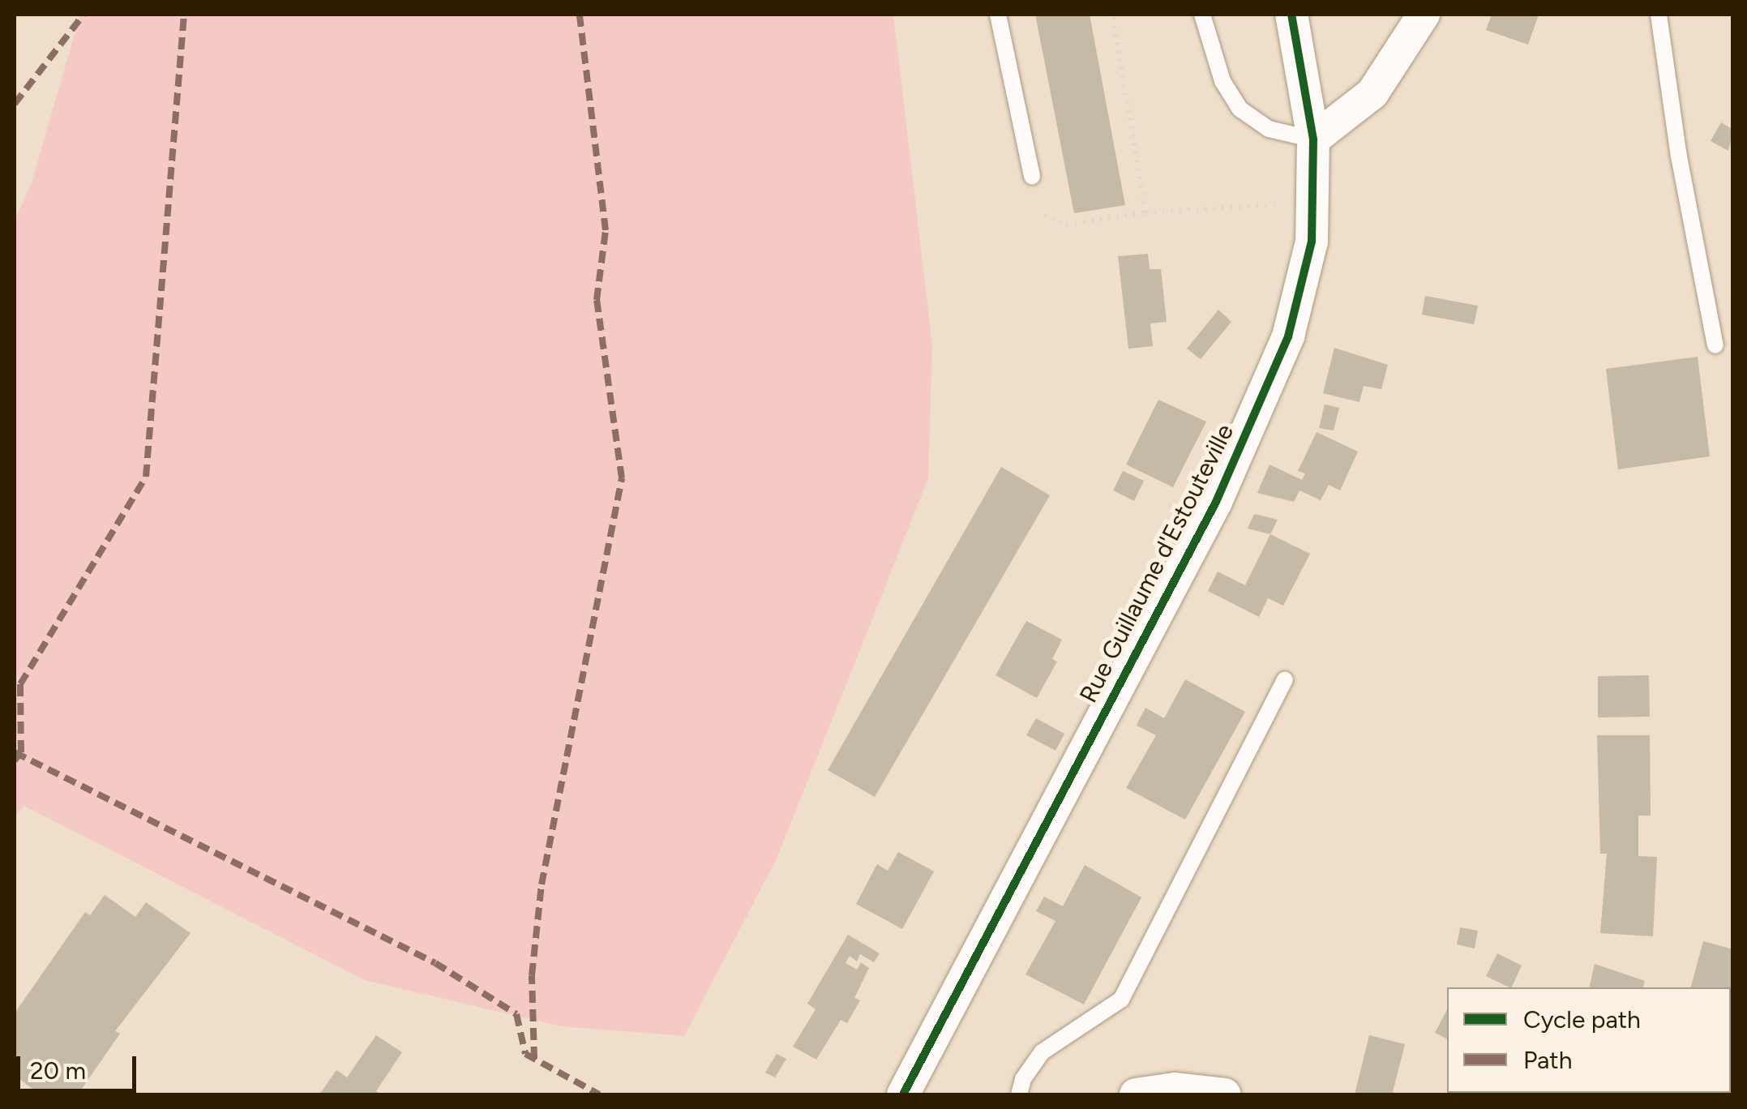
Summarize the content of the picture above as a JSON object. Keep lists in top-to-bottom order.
{
  "streets": {
    "street": ["Rue Guillaume d'Estouteville"]
  },
  "legend": ["Cycle path", "Path"],
  "scale_bar": "20 m"
}
